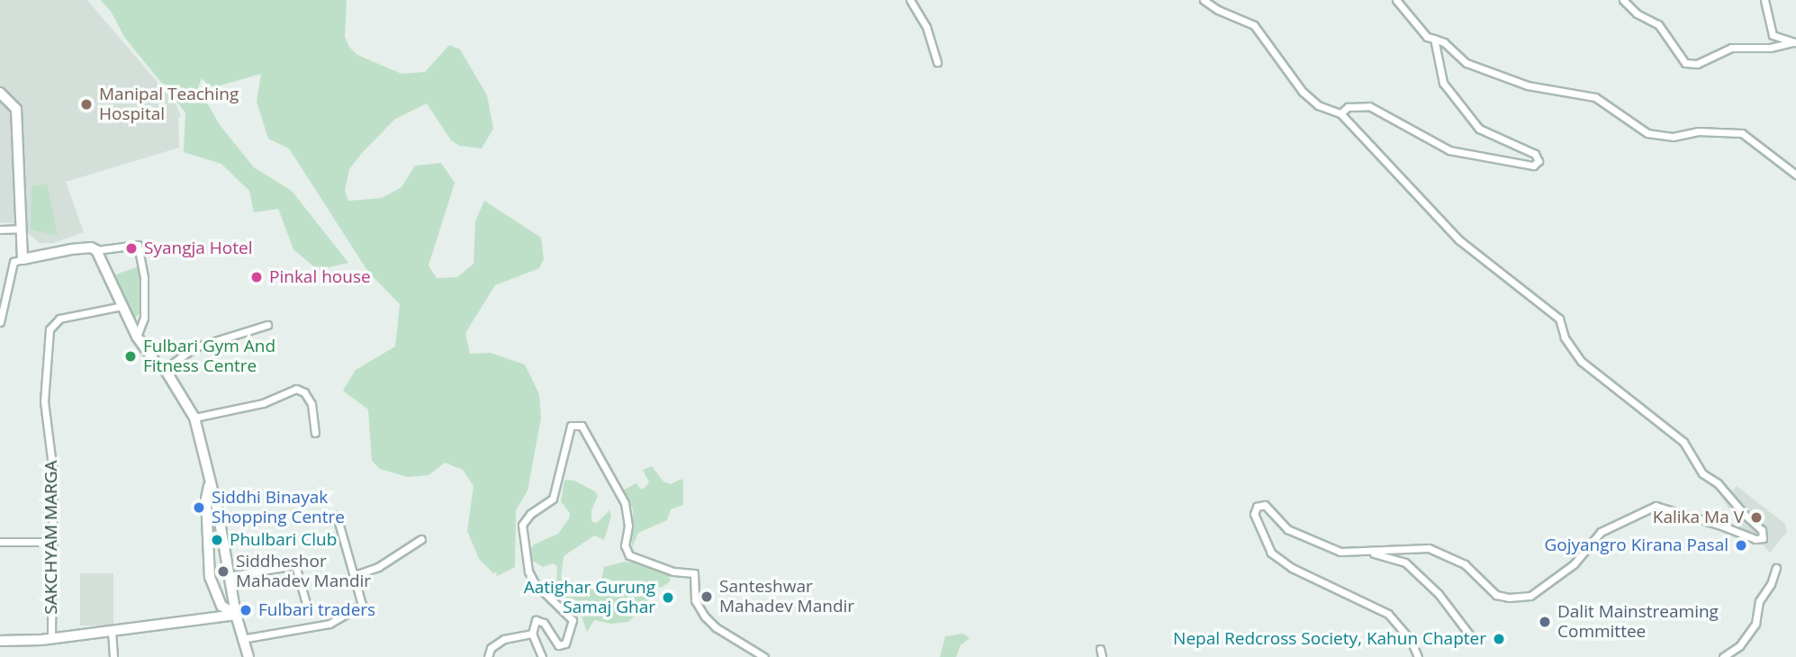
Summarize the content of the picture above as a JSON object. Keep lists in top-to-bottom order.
{
  "streets": {
    "street": ["SAKCHYAM MARGA"]
  },
  "places": [
    "Manipal Teaching Hospital",
    "Syangja Hotel",
    "Pinkal house",
    "Fulbari Gym And Fitness Centre",
    "Siddhi Binayak Shopping Centre",
    "Kalika Ma V",
    "Phulbari Club",
    "Gojyangro Kirana Pasal",
    "Siddheshor Mahadev Mandir",
    "Santeshwar Mahadev Mandir",
    "Aatighar Gurung Samaj Ghar",
    "Fulbari traders",
    "Dalit Mainstreaming Committee",
    "Nepal Redcross Society, Kahun Chapter"
  ]
}
